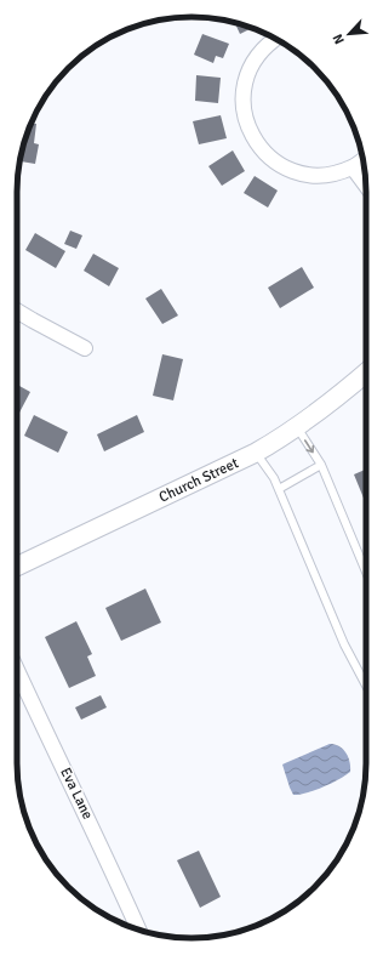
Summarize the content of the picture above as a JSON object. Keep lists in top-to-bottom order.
{
  "streets": {
    "street": ["Church Street", "Eva Lane"]
  },
  "north": "bottom left"
}
